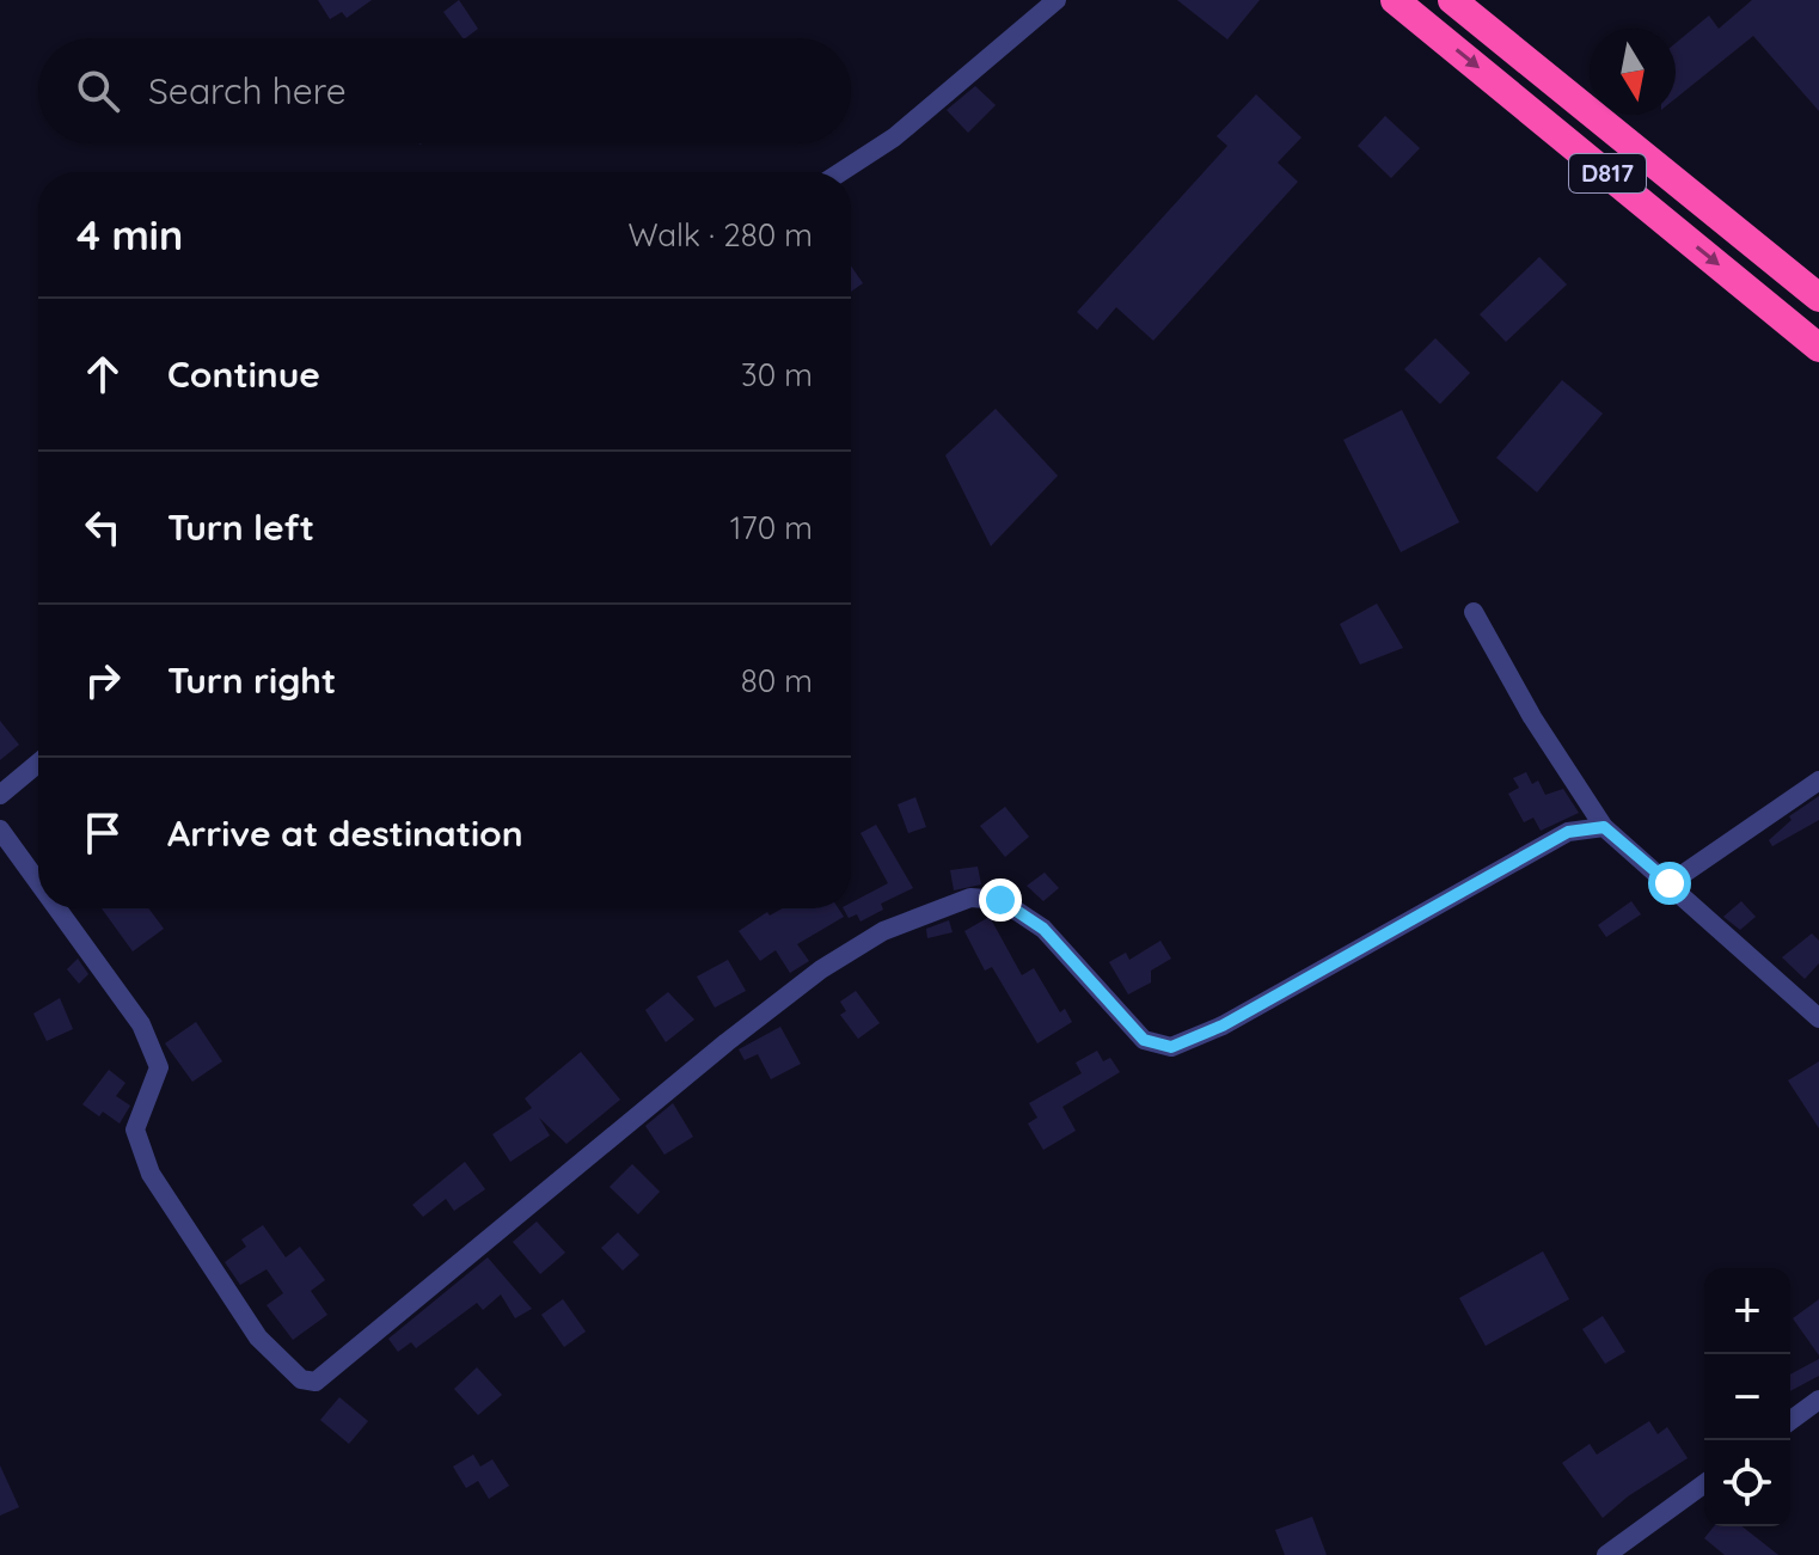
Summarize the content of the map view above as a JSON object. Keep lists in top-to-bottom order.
{
  "streets": {
    "highway": ["D817"]
  },
  "north": "bottom",
  "page": {
    "search": "Search here",
    "heading": ["4 min", "Walk · 280 m"],
    "list": [
      ["Continue", "30 m"],
      ["Turn left", "170 m"],
      ["Turn right", "80 m"],
      "Arrive at destination"
    ],
    "map_buttons": ["+", "−"]
  }
}
